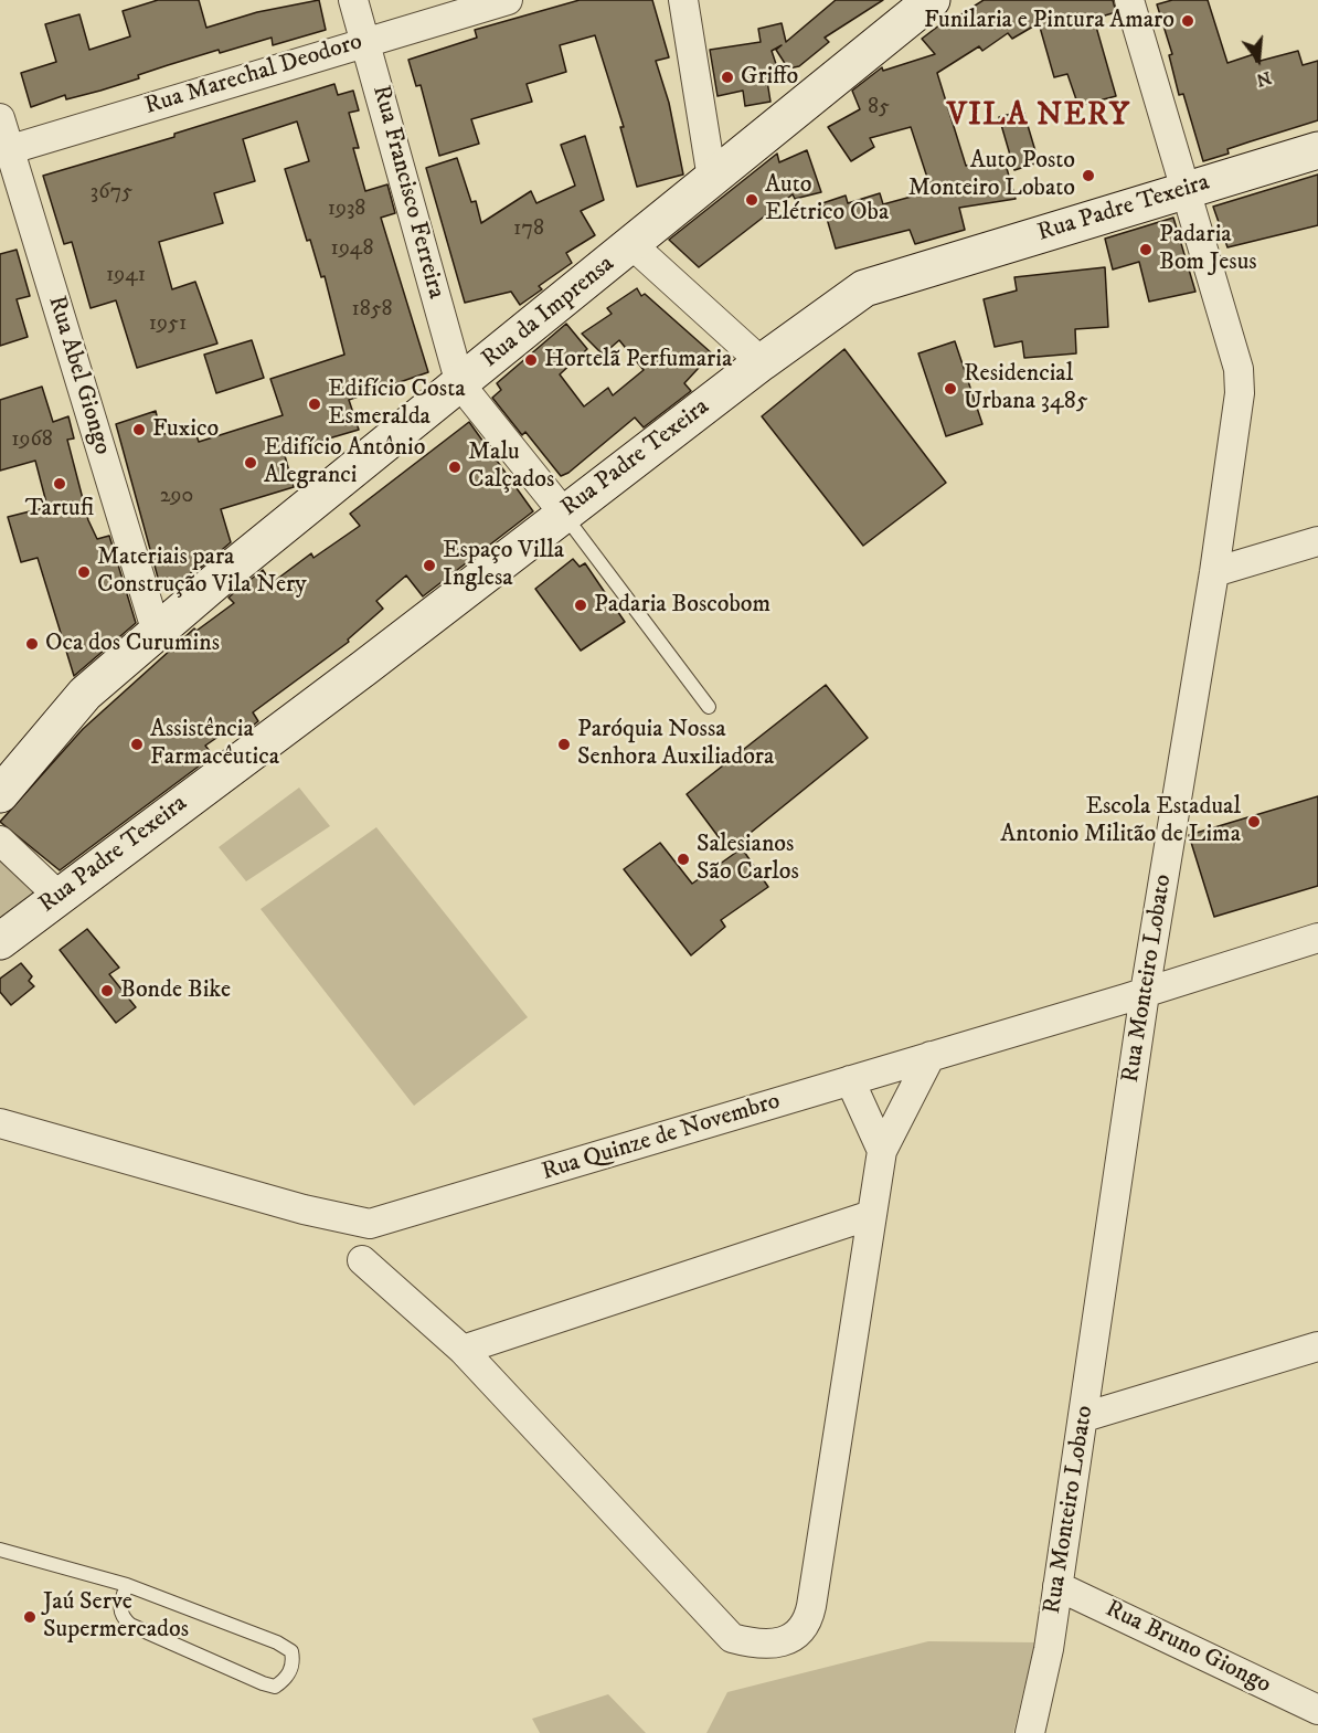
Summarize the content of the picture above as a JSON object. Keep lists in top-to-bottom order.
{
  "streets": {
    "main road": ["Rua Padre Texeira", "Rua da Imprensa"],
    "street": [
      "Rua Marechal Deodoro",
      "Rua Francisco Ferreira",
      "Rua Abel Giongo",
      "Rua Monteiro Lobato",
      "Rua Quinze de Novembro",
      "Rua Bruno Giongo"
    ]
  },
  "crossings": [
    ["Rua Marechal Deodoro", "Rua Francisco Ferreira"],
    ["Rua Marechal Deodoro", "Rua Abel Giongo"],
    ["Rua Francisco Ferreira", "Rua da Imprensa"],
    ["Rua Padre Texeira", "Rua Monteiro Lobato"],
    ["Rua da Imprensa", "Rua Abel Giongo"],
    ["Rua Monteiro Lobato", "Rua Quinze de Novembro"],
    ["Rua Monteiro Lobato", "Rua Bruno Giongo"]
  ],
  "districts": ["VILA NERY"],
  "places": [
    "Funilaria e Pintura Amaro",
    "Griffo",
    "Auto Posto Monteiro Lobato",
    "Auto Elétrico Oba",
    "Padaria Bom Jesus",
    "Hortelã Perfumaria",
    "Residencial Urbana 3485",
    "Edifício Costa Esmeralda",
    "Fuxico",
    "Edifício Antônio Alegranci",
    "Malu Calçados",
    "Tartufi",
    "Espaço Villa Inglesa",
    "Materiais para Construção Vila Nery",
    "Padaria Boscobom",
    "Oca dos Curumins",
    "Assistência Farmacêutica",
    "Paróquia Nossa Senhora Auxiliadora",
    "Escola Estadual Antonio Militão de Lima",
    "Salesianos São Carlos",
    "Bonde Bike",
    "Jaú Serve Supermercados"
  ],
  "house_numbers": [
    "85",
    "3675",
    "1938",
    "178",
    "1948",
    "1941",
    "1858",
    "1951",
    "1968",
    "290"
  ],
  "north": "bottom"
}
